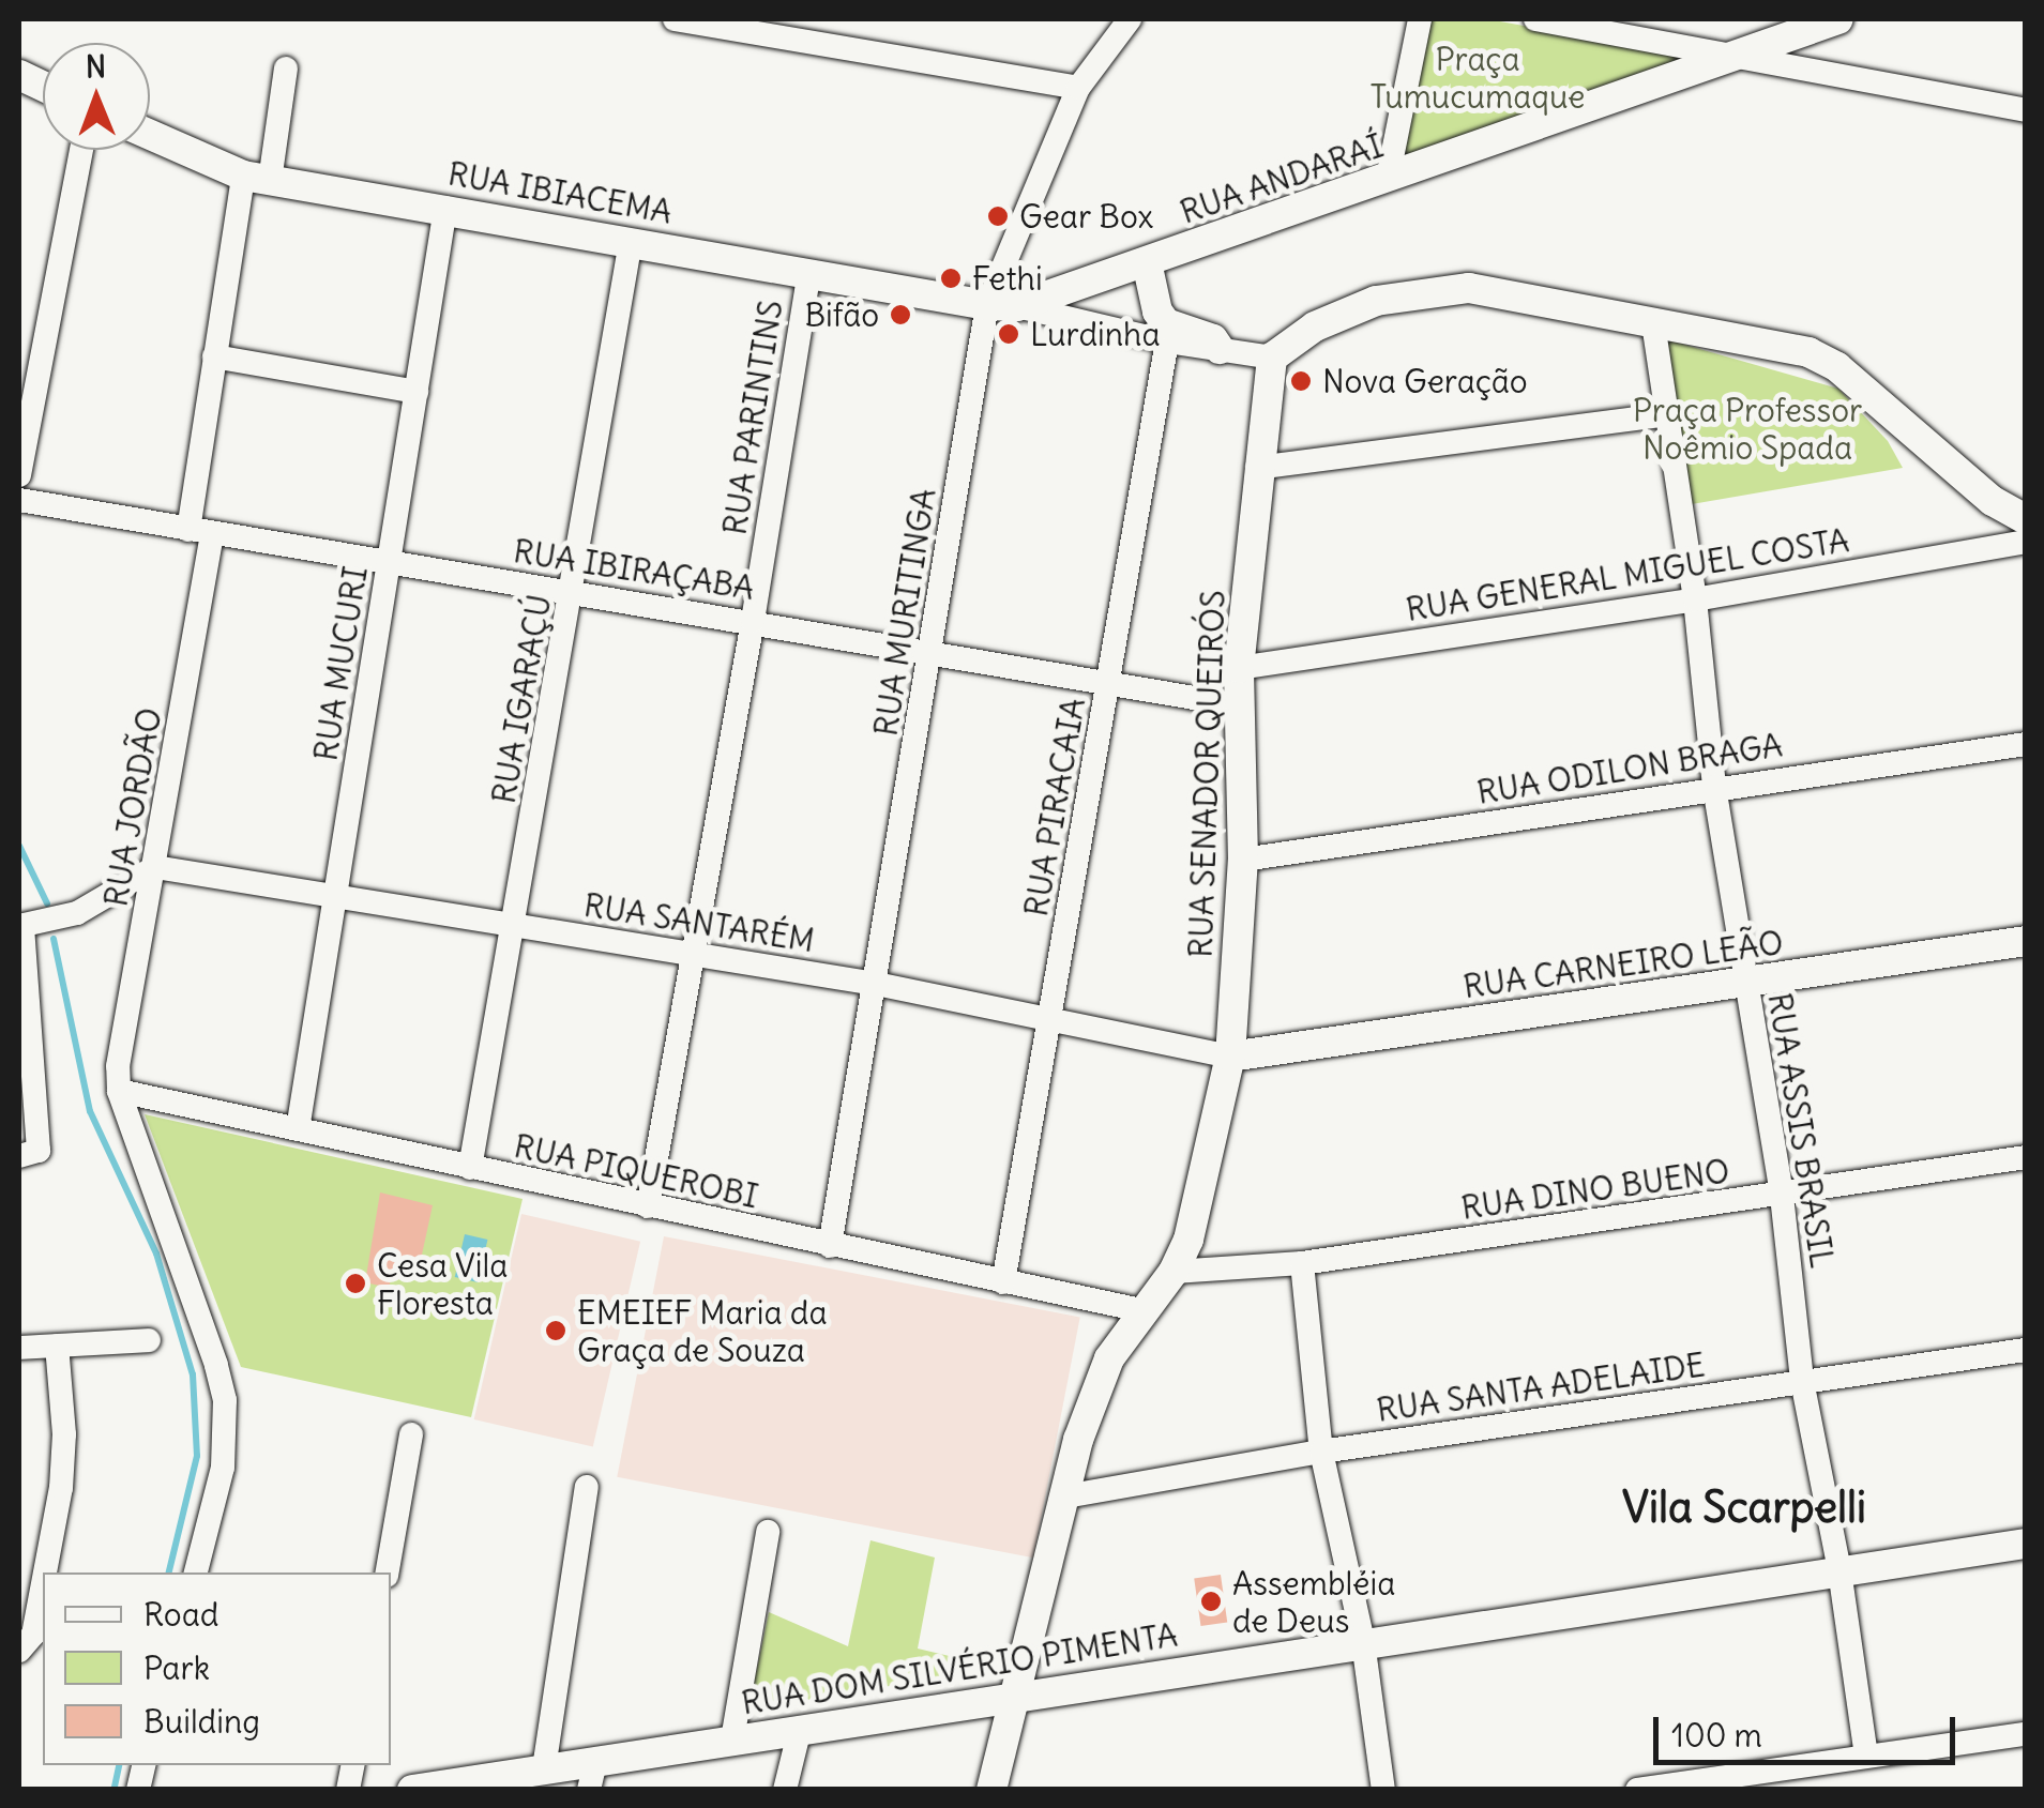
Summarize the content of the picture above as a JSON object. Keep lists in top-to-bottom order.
{
  "streets": {
    "street": [
      "RUA ANDARAÍ",
      "RUA IBIACEMA",
      "RUA PARINTINS",
      "RUA IBIRAÇABA",
      "RUA GENERAL MIGUEL COSTA",
      "RUA MURITINGA",
      "RUA MUCURI",
      "RUA IGARAÇÚ",
      "RUA ODILON BRAGA",
      "RUA SENADOR QUEIRÓS",
      "RUA JORDÃO",
      "RUA PIRACAIA",
      "RUA SANTARÉM",
      "RUA CARNEIRO LEÃO",
      "RUA ASSIS BRASIL",
      "RUA PIQUEROBI",
      "RUA DINO BUENO",
      "RUA SANTA ADELAIDE",
      "RUA DOM SILVÉRIO PIMENTA"
    ]
  },
  "crossings": [
    ["RUA ANDARAÍ", "RUA IBIACEMA"],
    ["RUA ANDARAÍ", "RUA MURITINGA"],
    ["RUA IBIACEMA", "RUA PARINTINS"],
    ["RUA IBIACEMA", "RUA MURITINGA"],
    ["RUA IBIACEMA", "RUA MUCURI"],
    ["RUA IBIACEMA", "RUA IGARAÇÚ"],
    ["RUA IBIACEMA", "RUA SENADOR QUEIRÓS"],
    ["RUA IBIACEMA", "RUA JORDÃO"],
    ["RUA IBIACEMA", "RUA PIRACAIA"],
    ["RUA PARINTINS", "RUA IBIRAÇABA"],
    ["RUA PARINTINS", "RUA SANTARÉM"],
    ["RUA PARINTINS", "RUA PIQUEROBI"],
    ["RUA IBIRAÇABA", "RUA MURITINGA"],
    ["RUA IBIRAÇABA", "RUA MUCURI"],
    ["RUA IBIRAÇABA", "RUA IGARAÇÚ"],
    ["RUA IBIRAÇABA", "RUA SENADOR QUEIRÓS"],
    ["RUA IBIRAÇABA", "RUA JORDÃO"],
    ["RUA IBIRAÇABA", "RUA PIRACAIA"],
    ["RUA GENERAL MIGUEL COSTA", "RUA SENADOR QUEIRÓS"],
    ["RUA GENERAL MIGUEL COSTA", "RUA ASSIS BRASIL"],
    ["RUA MURITINGA", "RUA SANTARÉM"],
    ["RUA MURITINGA", "RUA PIQUEROBI"],
    ["RUA MUCURI", "RUA SANTARÉM"],
    ["RUA MUCURI", "RUA PIQUEROBI"],
    ["RUA IGARAÇÚ", "RUA SANTARÉM"],
    ["RUA IGARAÇÚ", "RUA PIQUEROBI"],
    ["RUA ODILON BRAGA", "RUA SENADOR QUEIRÓS"],
    ["RUA ODILON BRAGA", "RUA ASSIS BRASIL"],
    ["RUA SENADOR QUEIRÓS", "RUA SANTARÉM"],
    ["RUA SENADOR QUEIRÓS", "RUA CARNEIRO LEÃO"],
    ["RUA SENADOR QUEIRÓS", "RUA PIQUEROBI"],
    ["RUA SENADOR QUEIRÓS", "RUA DINO BUENO"],
    ["RUA SENADOR QUEIRÓS", "RUA SANTA ADELAIDE"],
    ["RUA SENADOR QUEIRÓS", "RUA DOM SILVÉRIO PIMENTA"],
    ["RUA JORDÃO", "RUA SANTARÉM"],
    ["RUA JORDÃO", "RUA PIQUEROBI"],
    ["RUA PIRACAIA", "RUA SANTARÉM"],
    ["RUA PIRACAIA", "RUA PIQUEROBI"],
    ["RUA SANTARÉM", "RUA CARNEIRO LEÃO"],
    ["RUA CARNEIRO LEÃO", "RUA ASSIS BRASIL"],
    ["RUA ASSIS BRASIL", "RUA DINO BUENO"],
    ["RUA ASSIS BRASIL", "RUA SANTA ADELAIDE"],
    ["RUA ASSIS BRASIL", "RUA DOM SILVÉRIO PIMENTA"]
  ],
  "districts": ["Vila Scarpelli"],
  "parks": ["Praça Tumucumaque", "Praça Professor Noêmio Spada"],
  "places": [
    "Gear Box",
    "Fethi",
    "Bifão",
    "Lurdinha",
    "Nova Geração",
    "Cesa Vila Floresta",
    "EMEIEF Maria da Graça de Souza",
    "Assembléia de Deus"
  ],
  "legend": ["Road", "Park", "Building"],
  "scale_bar": "100 m",
  "north": "top"
}
